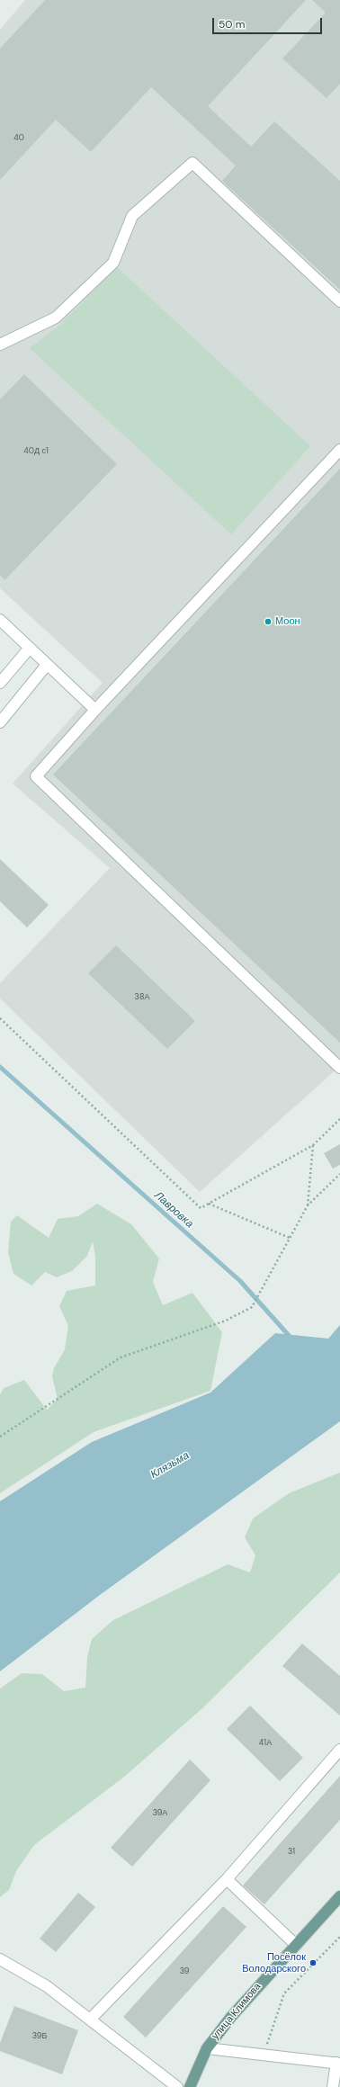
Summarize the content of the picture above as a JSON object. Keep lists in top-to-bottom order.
{
  "streets": {
    "main road": ["улица Климова"]
  },
  "water": ["Лавровка", "Клязьма"],
  "places": ["Моон", "Посёлок Володарского"],
  "house_numbers": [
    "40",
    "40Д с1",
    "38А",
    "41А",
    "39А",
    "31",
    "39",
    "39Б"
  ],
  "scale_bar": "50 m"
}
